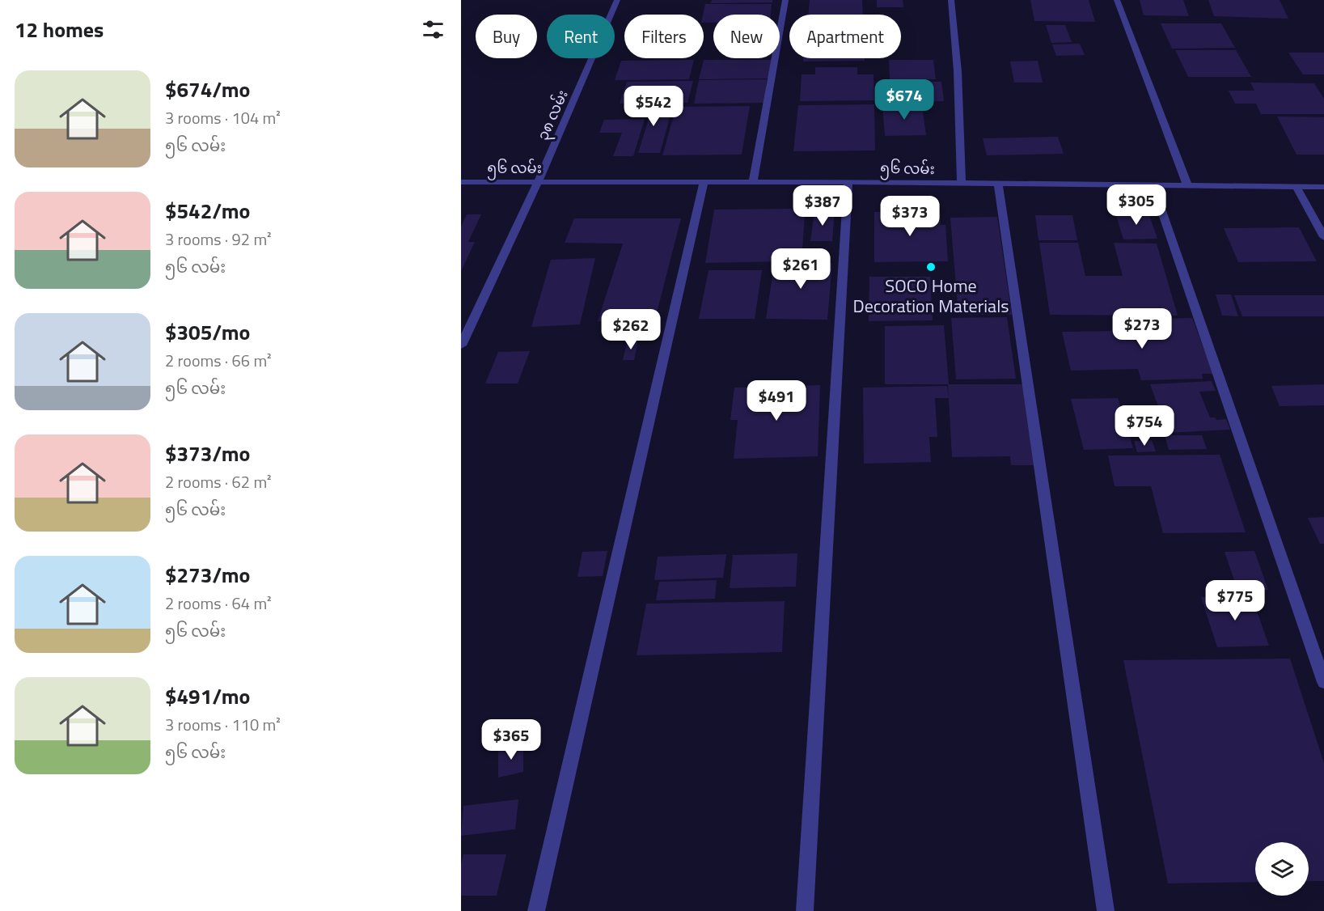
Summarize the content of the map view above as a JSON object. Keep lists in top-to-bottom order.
{
  "streets": {
    "street": ["၃၈ လမ်း", "၅၆ လမ်း"]
  },
  "crossings": [
    ["၃၈ လမ်း", "၅၆ လမ်း"]
  ],
  "places": ["SOCO Home Decoration Materials"],
  "page": {
    "heading": "12 homes",
    "chip": [
      "Buy",
      "Rent",
      "Filters",
      "New",
      "Apartment"
    ],
    "list": [
      {
        "name": "$674/mo",
        "note": "3 rooms · 104 m² · ၅၆ လမ်း"
      },
      {
        "name": "$542/mo",
        "note": "3 rooms · 92 m² · ၅၆ လမ်း"
      },
      {
        "name": "$305/mo",
        "note": "2 rooms · 66 m² · ၅၆ လမ်း"
      },
      {
        "name": "$373/mo",
        "note": "2 rooms · 62 m² · ၅၆ လမ်း"
      },
      {
        "name": "$273/mo",
        "note": "2 rooms · 64 m² · ၅၆ လမ်း"
      },
      {
        "name": "$491/mo",
        "note": "3 rooms · 110 m² · ၅၆ လမ်း"
      }
    ],
    "price": [
      "$674",
      "$542",
      "$305",
      "$387",
      "$373",
      "$261",
      "$273",
      "$262",
      "$491",
      "$754",
      "$775",
      "$365"
    ]
  }
}
